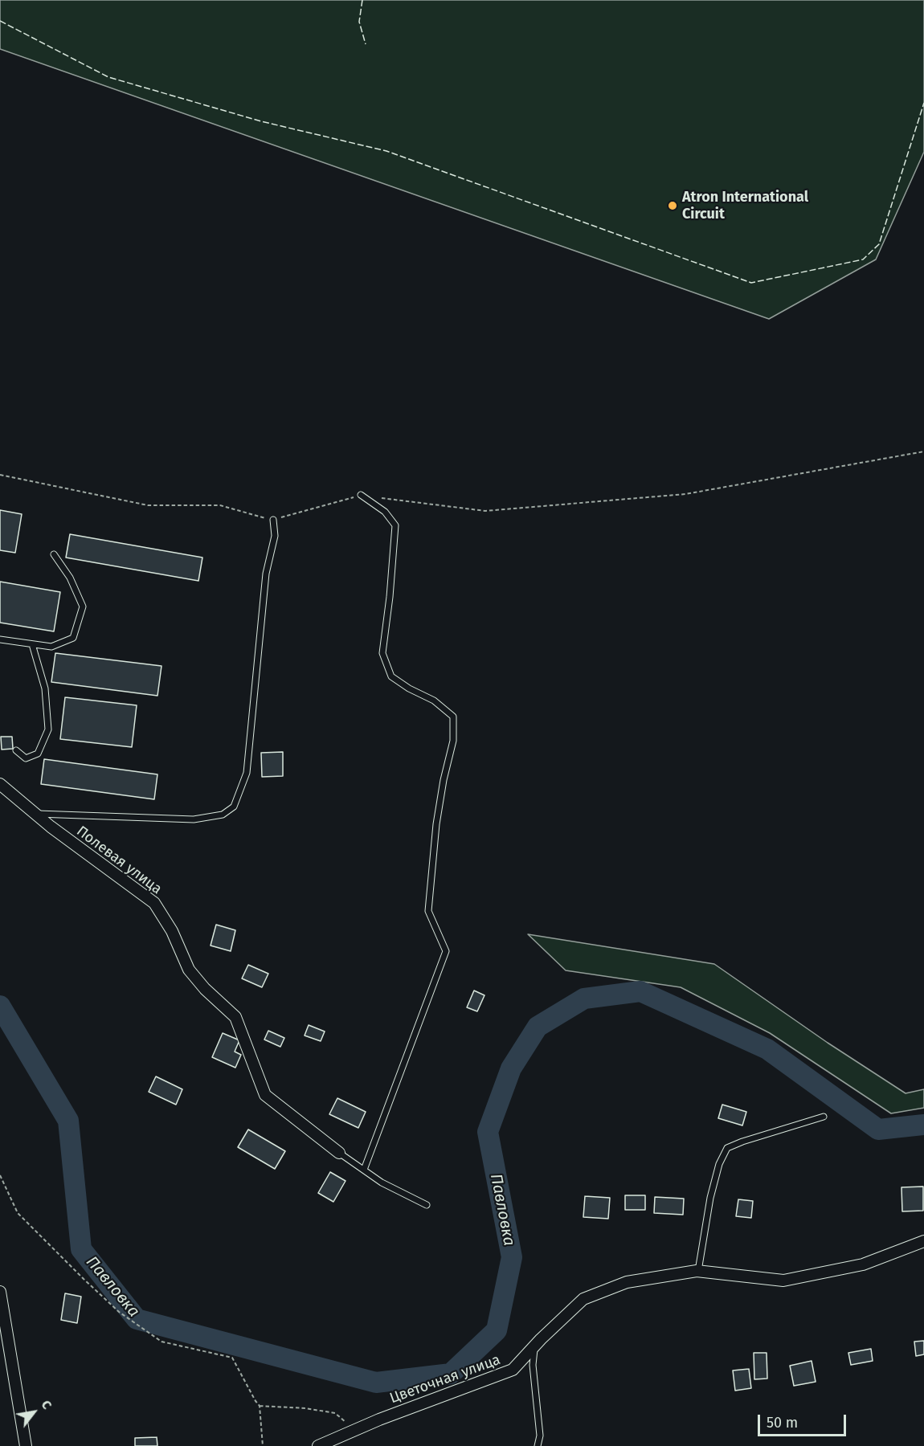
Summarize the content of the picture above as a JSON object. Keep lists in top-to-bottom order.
{
  "streets": {
    "street": ["Полевая улица", "Цветочная улица"]
  },
  "water": ["Павловка"],
  "places": ["Atron International Circuit"],
  "scale_bar": "50 m",
  "north": "top right"
}
